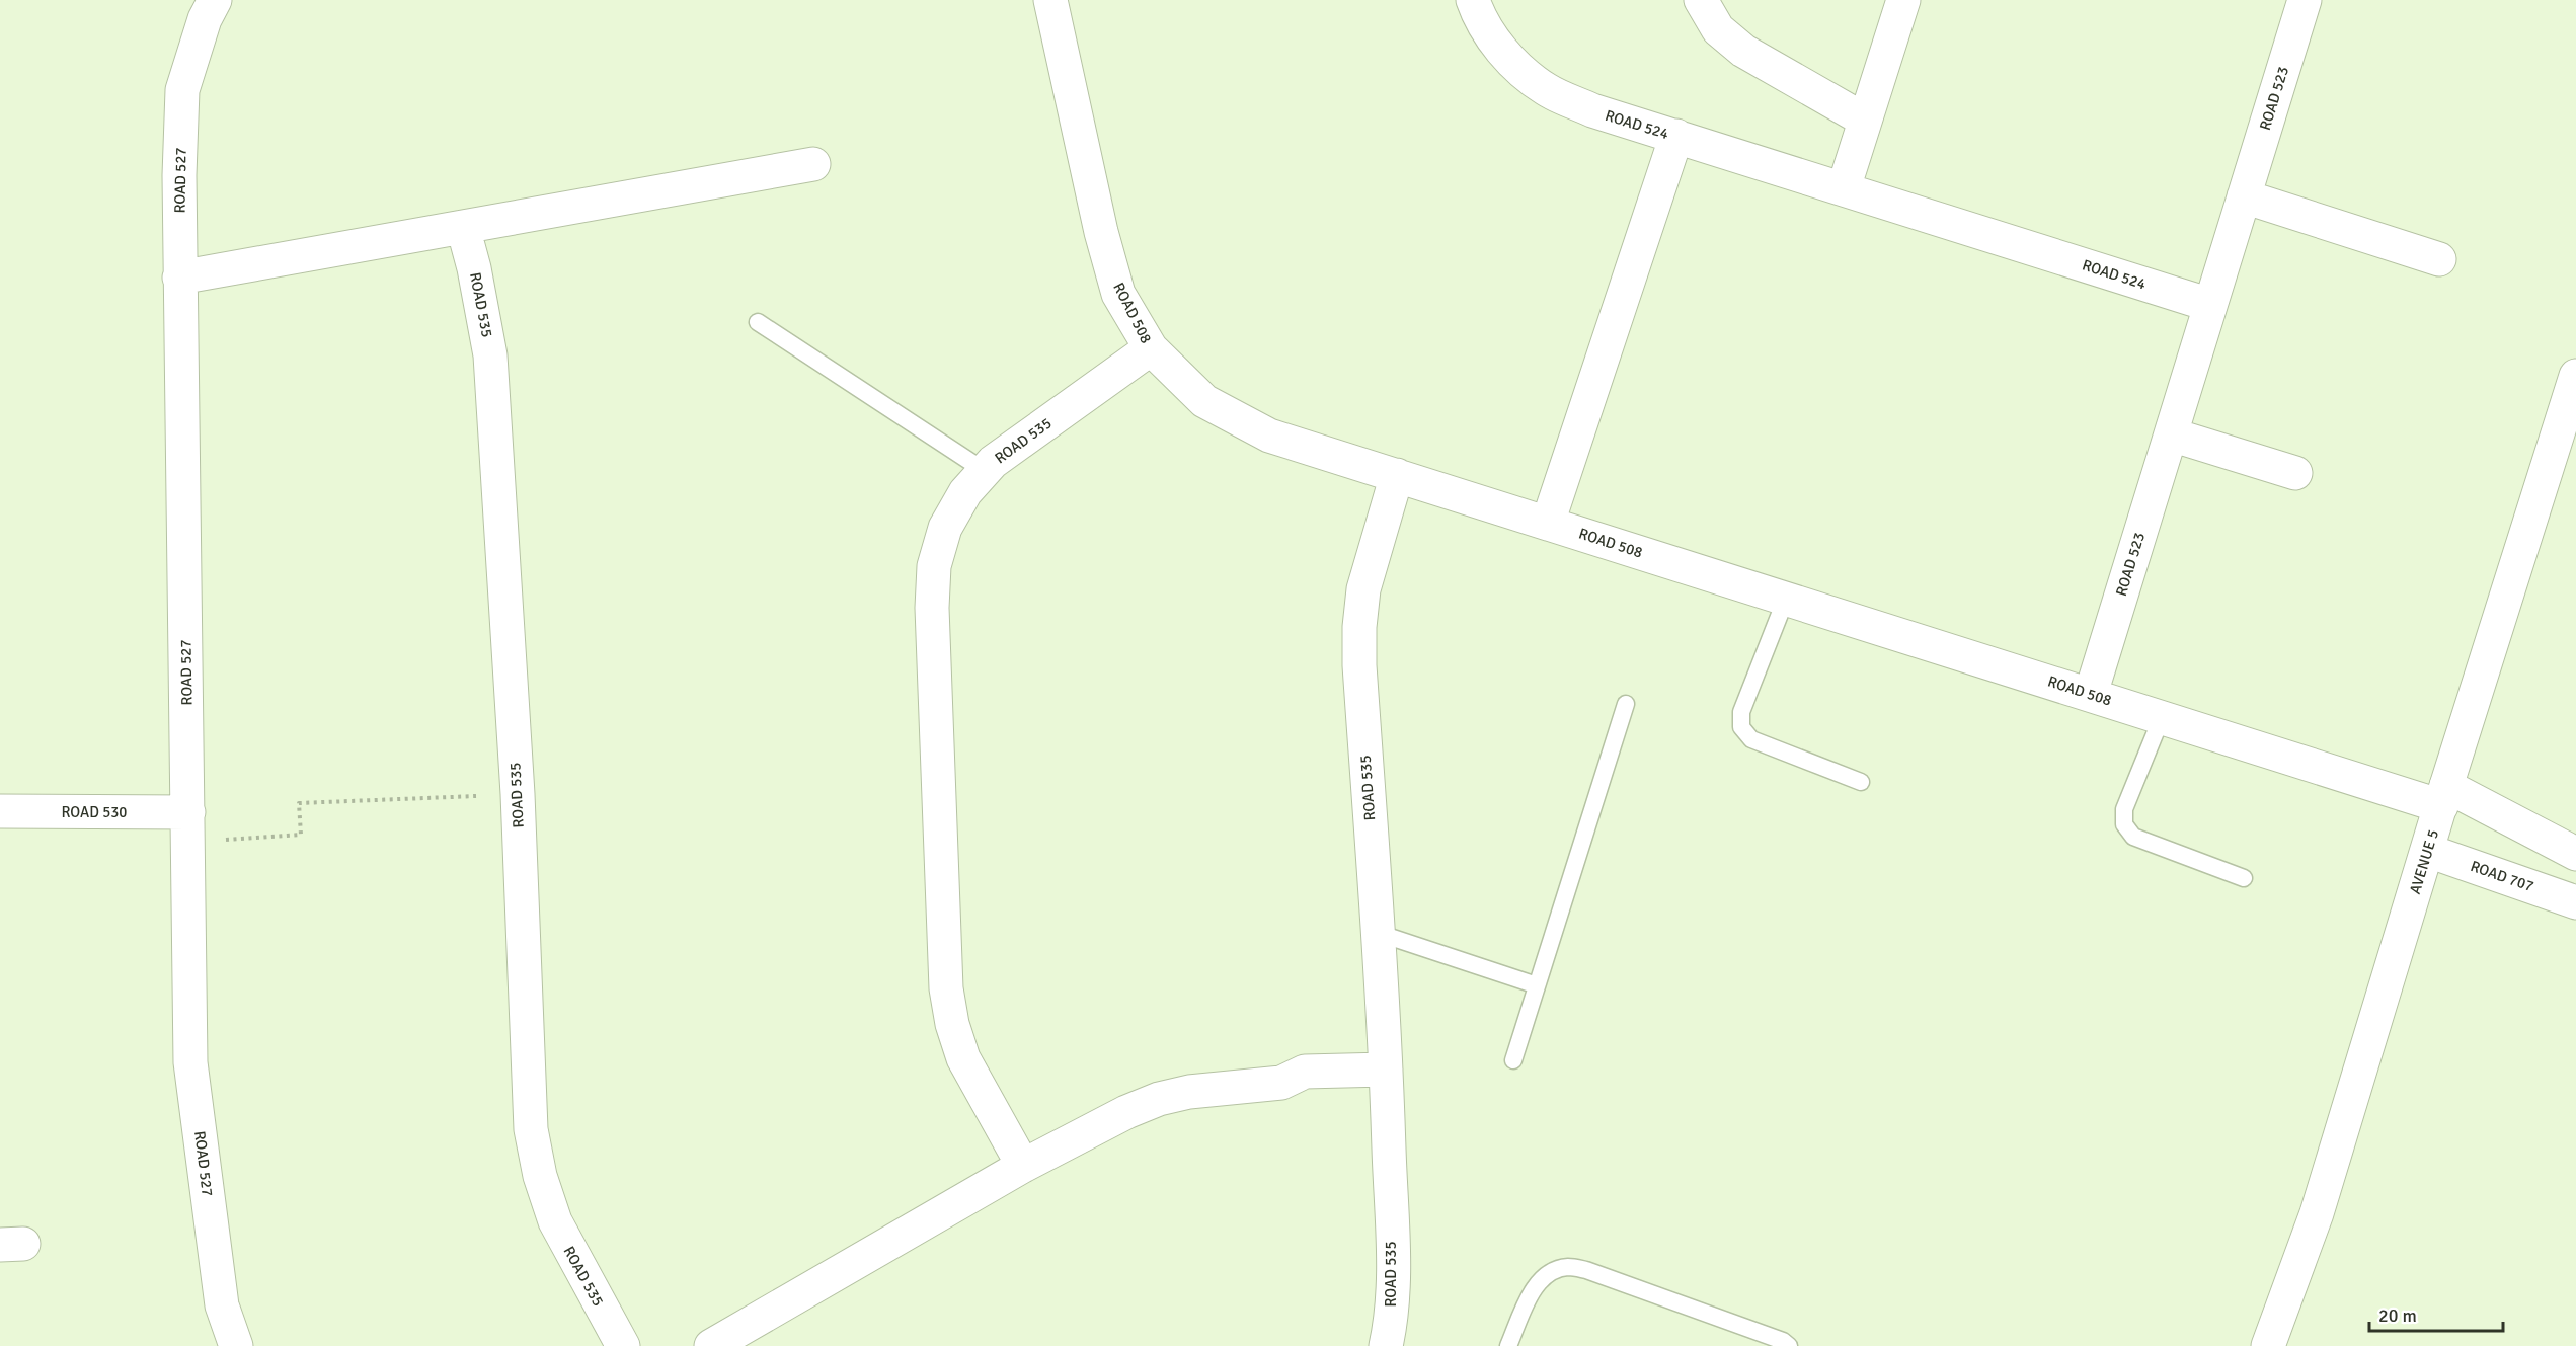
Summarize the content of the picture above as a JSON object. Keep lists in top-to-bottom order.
{
  "streets": {
    "street": [
      "ROAD 523",
      "ROAD 524",
      "ROAD 527",
      "ROAD 535",
      "ROAD 508",
      "ROAD 530",
      "AVENUE 5",
      "ROAD 707"
    ]
  },
  "crossings": [
    ["ROAD 523", "ROAD 524"],
    ["ROAD 523", "ROAD 508"],
    ["ROAD 527", "ROAD 530"],
    ["ROAD 535", "ROAD 508"],
    ["ROAD 508", "AVENUE 5"],
    ["AVENUE 5", "ROAD 707"]
  ],
  "scale_bar": "20 m"
}
